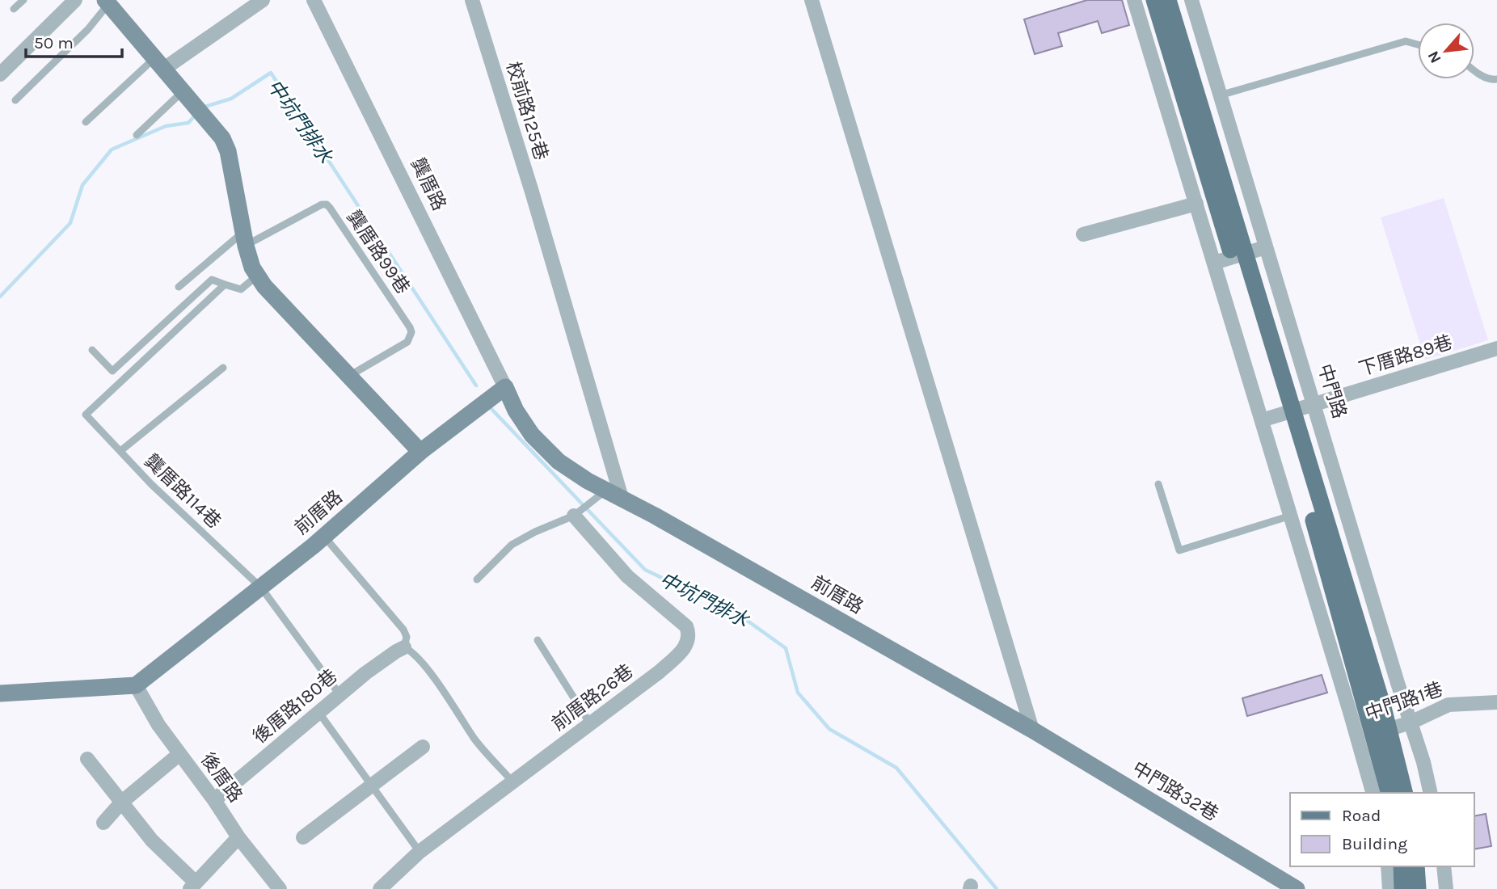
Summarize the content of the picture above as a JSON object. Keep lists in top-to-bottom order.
{
  "streets": {
    "street": [
      "校前路125巷",
      "龔厝路",
      "下厝路89巷",
      "中門路",
      "前厝路",
      "前厝路26巷",
      "中門路1巷",
      "後厝路180巷",
      "後厝路",
      "中門路32巷"
    ],
    "lane": ["龔厝路99巷", "龔厝路114巷"]
  },
  "crossings": [
    ["校前路125巷", "前厝路"],
    ["龔厝路", "前厝路"],
    ["下厝路89巷", "中門路"],
    ["中門路", "中門路1巷"],
    ["龔厝路114巷", "前厝路"],
    ["龔厝路114巷", "後厝路180巷"],
    ["前厝路", "後厝路"],
    ["前厝路", "中門路32巷"],
    ["後厝路180巷", "後厝路"]
  ],
  "water": ["中坑門排水"],
  "legend": ["Road", "Building"],
  "scale_bar": "50 m",
  "north": "bottom left"
}
